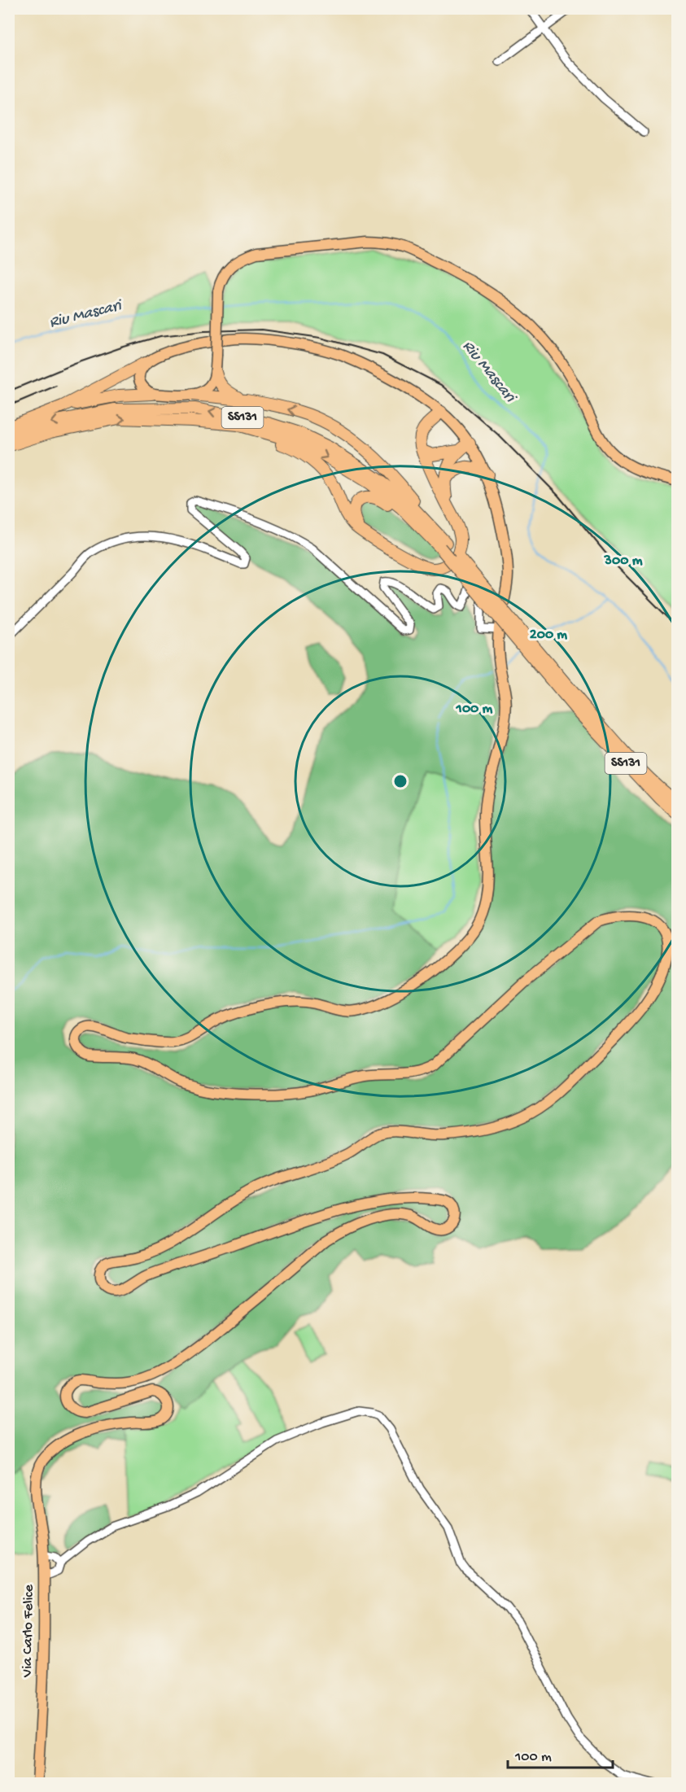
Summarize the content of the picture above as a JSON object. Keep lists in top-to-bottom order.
{
  "streets": {
    "highway": ["SS131"],
    "main road": ["Via Carlo Felice"]
  },
  "water": ["Riu Mascari"],
  "scale_bar": "100 m",
  "rings": ["300 m", "200 m", "100 m"]
}
